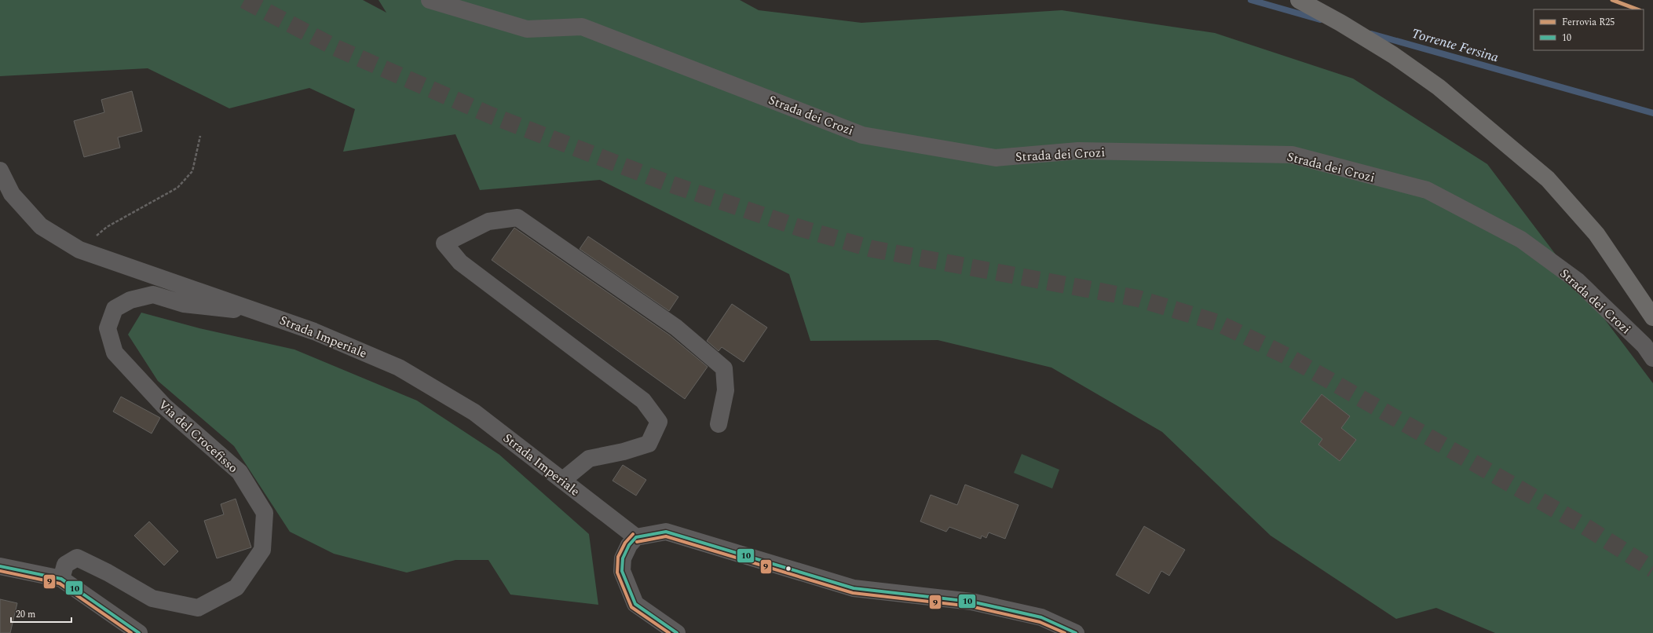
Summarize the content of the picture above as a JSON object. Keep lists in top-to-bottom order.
{
  "streets": {
    "street": ["Strada dei Crozi", "Strada Imperiale", "Via del Crocefisso"]
  },
  "crossings": [
    ["Strada Imperiale", "Via del Crocefisso"]
  ],
  "water": ["Torrente Fersina"],
  "lines": ["rail line R25", "transit line 10", "transit line 9"],
  "legend": ["Ferrovia R25", "10"],
  "scale_bar": "20 m"
}
